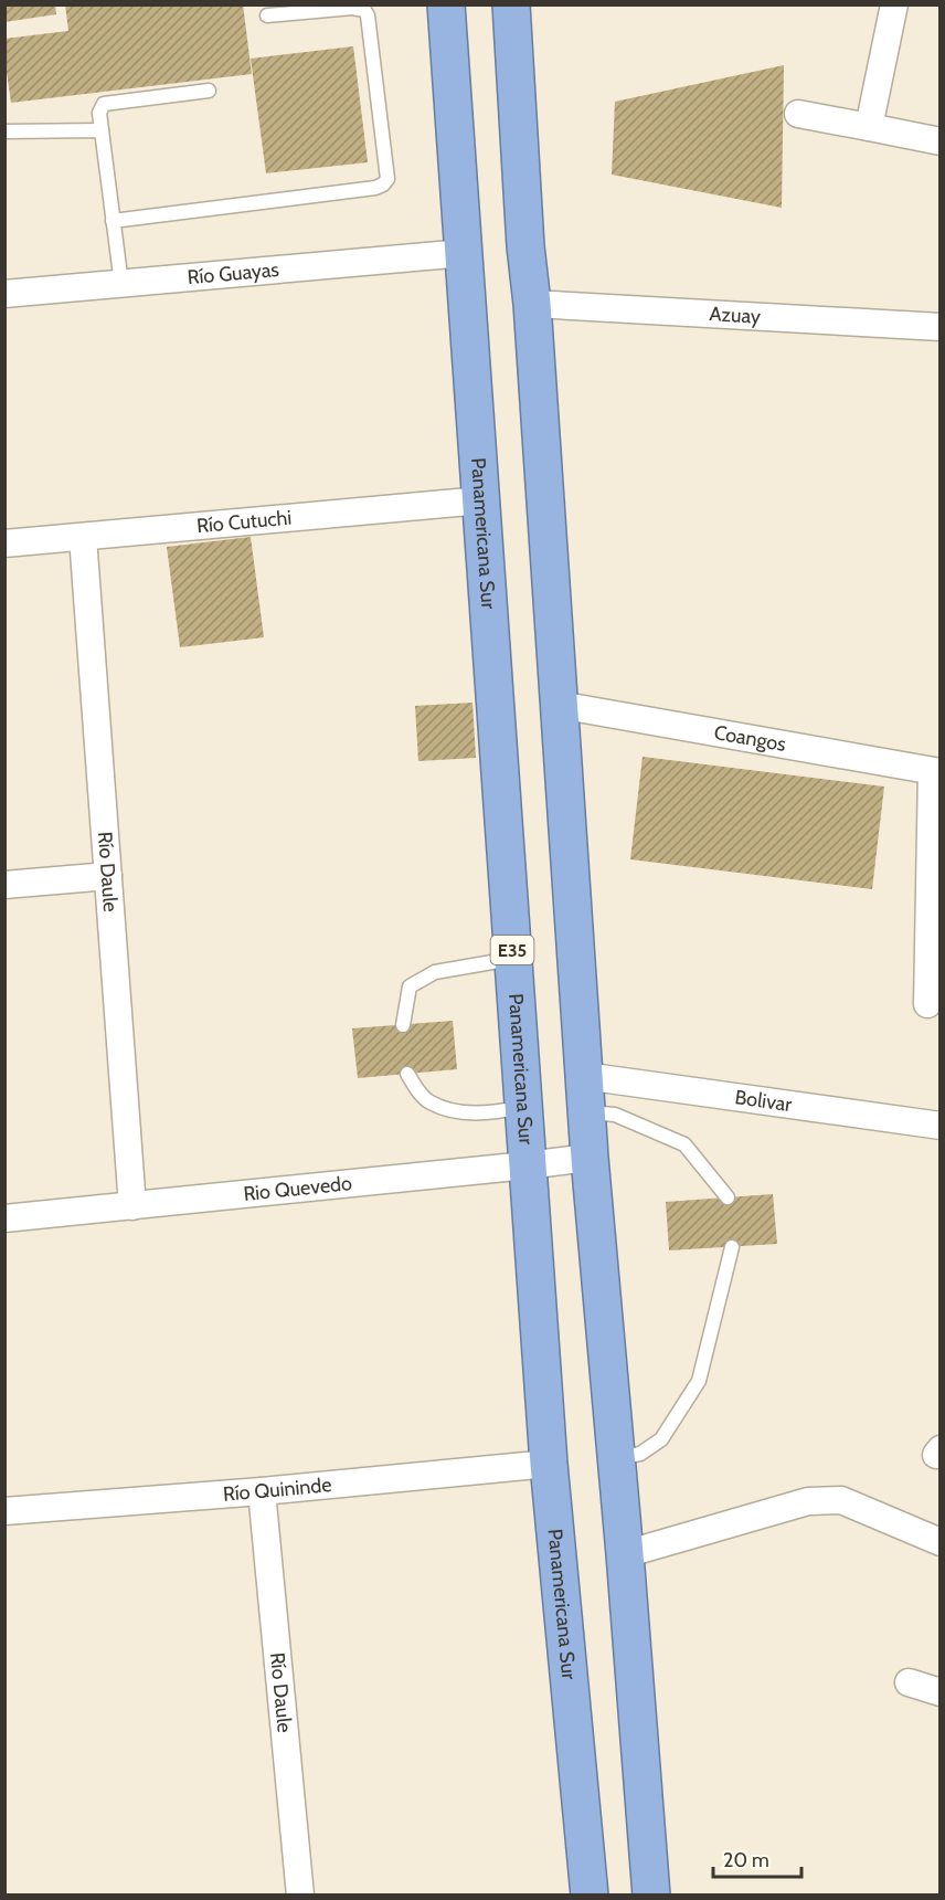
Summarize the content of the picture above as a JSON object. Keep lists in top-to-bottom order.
{
  "streets": {
    "highway": ["Panamericana Sur", "E35"],
    "street": [
      "Río Guayas",
      "Azuay",
      "Río Cutuchi",
      "Coangos",
      "Río Daule",
      "Bolivar",
      "Rio Quevedo",
      "Río Quininde"
    ]
  },
  "crossings": [
    ["Río Guayas", "Panamericana Sur"],
    ["Río Cutuchi", "Panamericana Sur"],
    ["Río Cutuchi", "Río Daule"],
    ["Panamericana Sur", "Rio Quevedo"],
    ["Panamericana Sur", "Río Quininde"],
    ["Río Daule", "Rio Quevedo"],
    ["Río Daule", "Río Quininde"]
  ],
  "scale_bar": "20 m"
}
